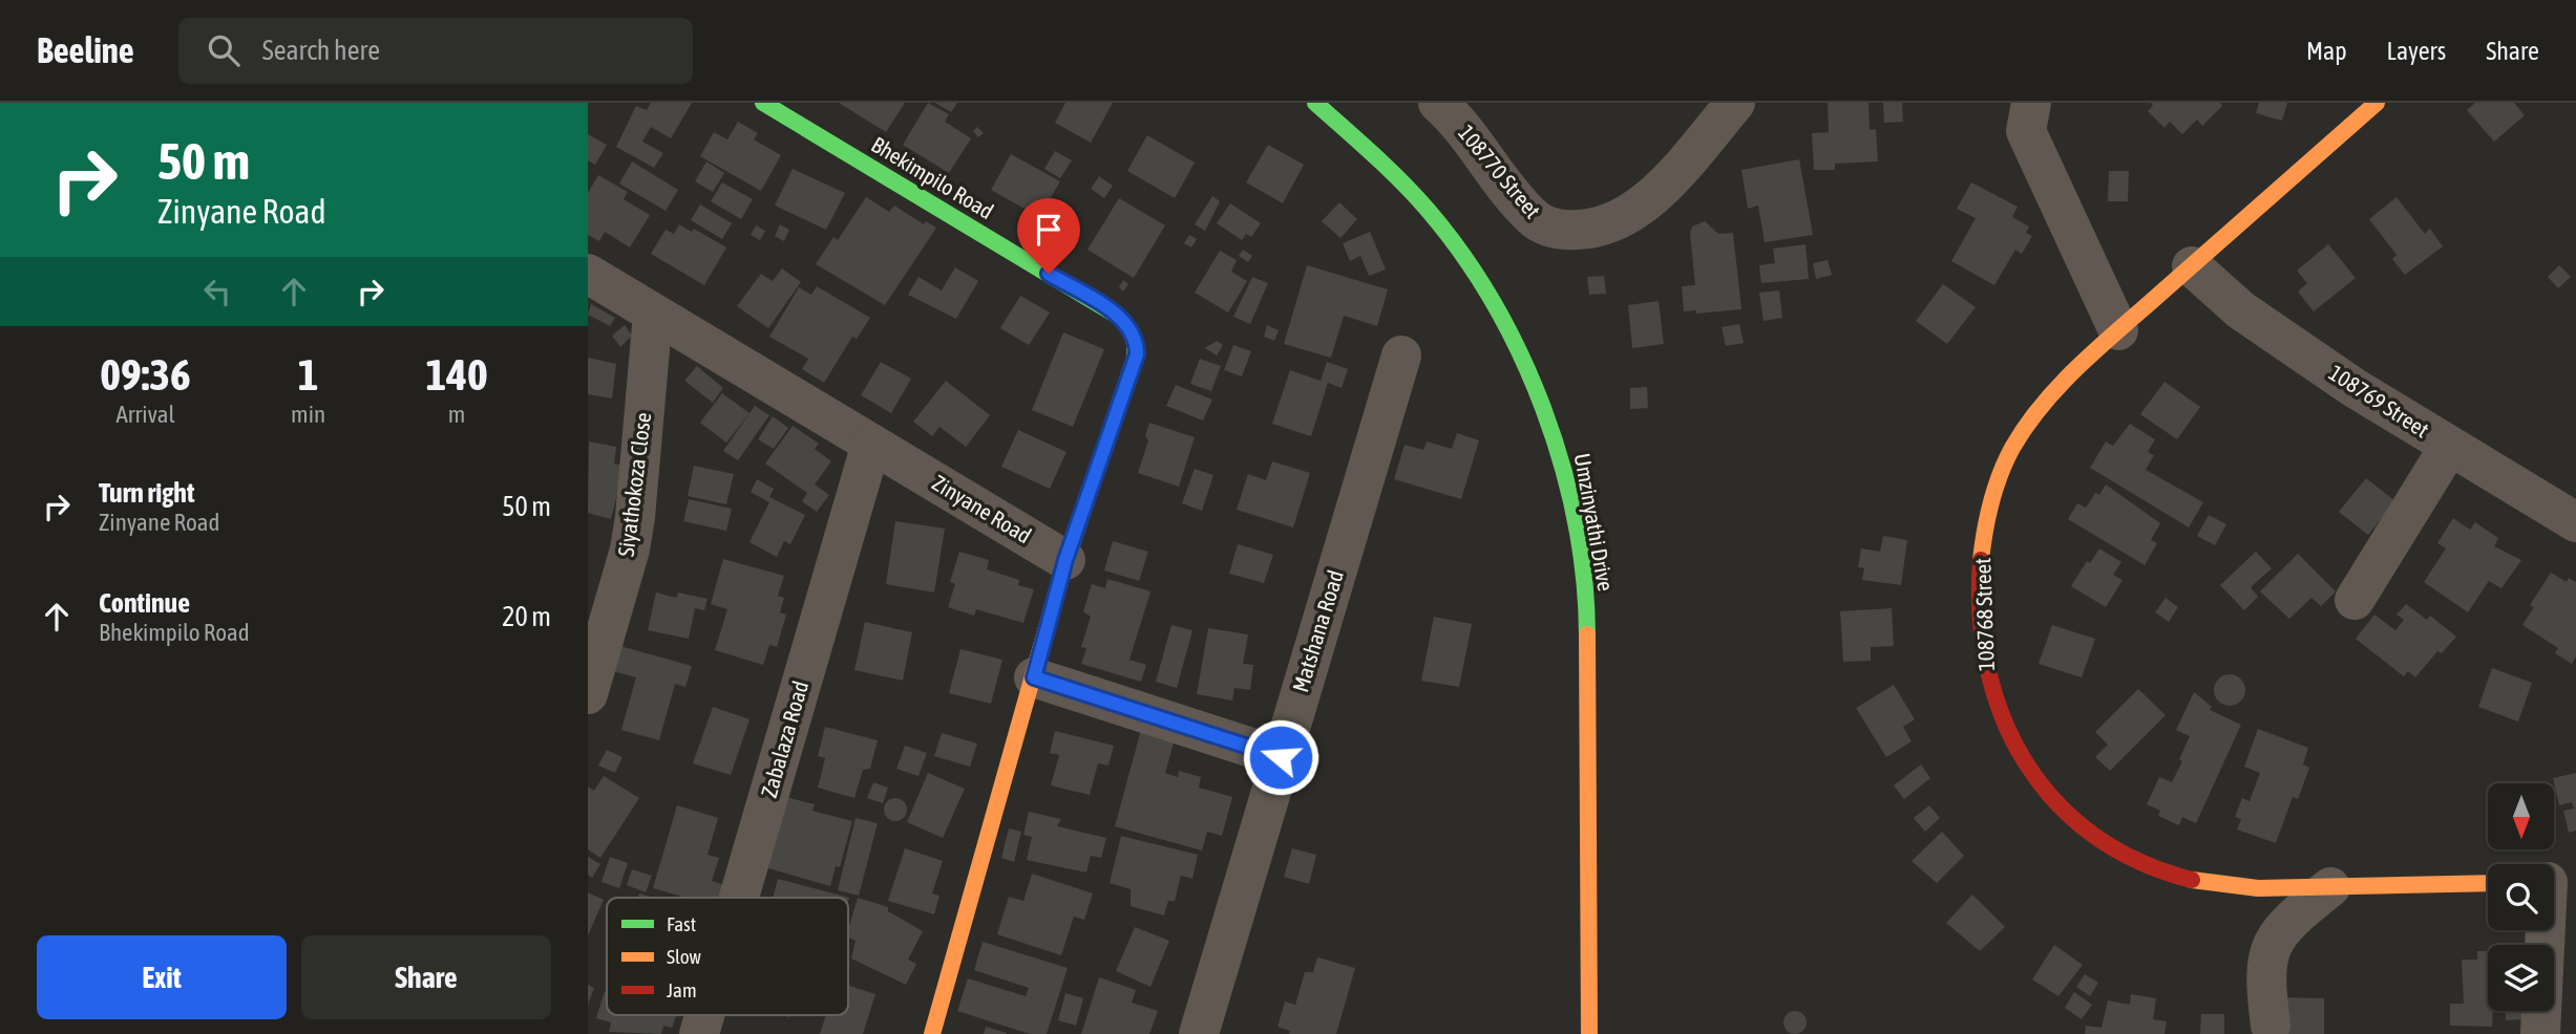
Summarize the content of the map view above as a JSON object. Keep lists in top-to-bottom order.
{
  "streets": {
    "street": [
      "108770 Street",
      "Bhekimpilo Road",
      "108769 Street",
      "Siyathokoza Close",
      "Zinyane Road",
      "Umzinyathi Drive",
      "108768 Street",
      "Matshana Road",
      "Zabalaza Road"
    ]
  },
  "crossings": [
    ["Bhekimpilo Road", "Zinyane Road"],
    ["108769 Street", "108768 Street"],
    ["Siyathokoza Close", "Zinyane Road"],
    ["Zinyane Road", "Zabalaza Road"]
  ],
  "legend": ["Fast", "Slow", "Jam"],
  "north": "bottom",
  "page": {
    "header": "Beeline",
    "search": "Search here",
    "nav": ["Map", "Layers", "Share"],
    "turn": ["50 m", "Zinyane Road"],
    "eta": [
      "09:36",
      "Arrival",
      "1",
      "min",
      "140",
      "m"
    ],
    "list": [
      {
        "name": "Turn right",
        "note": "Zinyane Road",
        "value": "50 m"
      },
      {
        "name": "Continue",
        "note": "Bhekimpilo Road",
        "value": "20 m"
      }
    ],
    "buttons": ["Exit", "Share"]
  }
}
